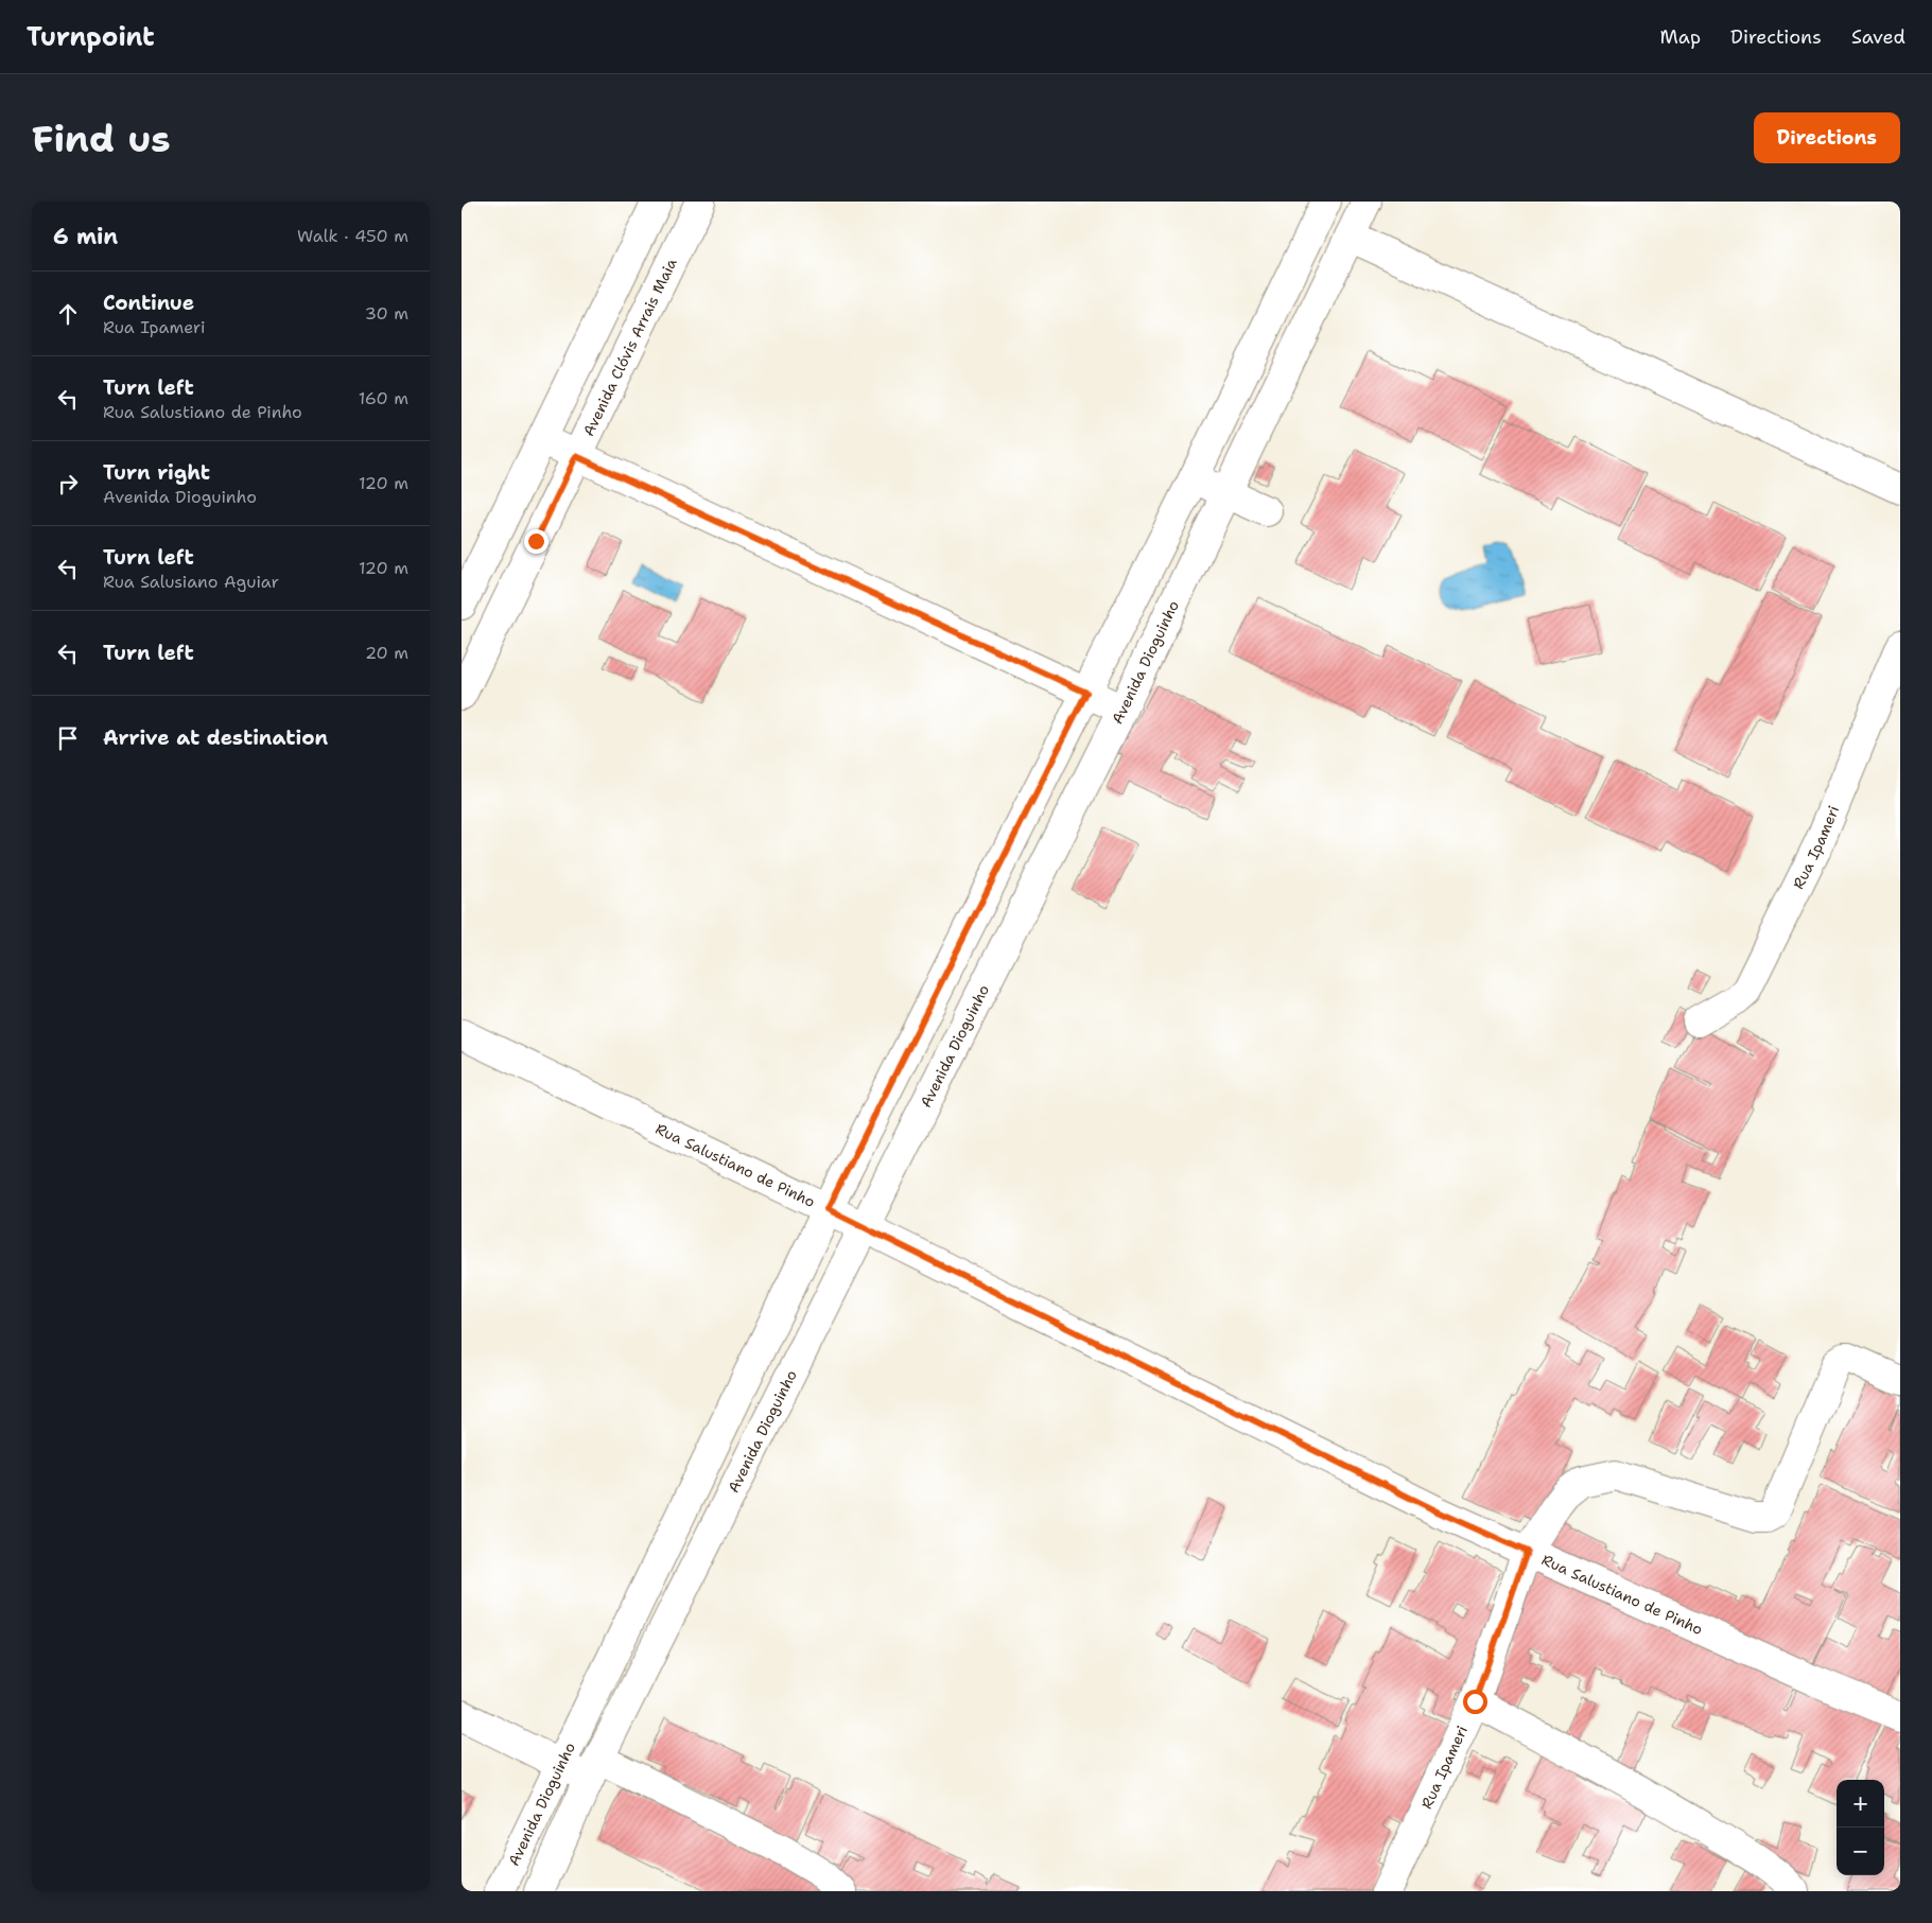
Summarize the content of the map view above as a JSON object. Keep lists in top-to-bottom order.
{
  "streets": {
    "main road": [
      "Avenida Clóvis Arrais Maia",
      "Avenida Dioguinho",
      "Rua Ipameri",
      "Rua Salustiano de Pinho"
    ]
  },
  "crossings": [
    ["Avenida Dioguinho", "Rua Salustiano de Pinho"],
    ["Rua Ipameri", "Rua Salustiano de Pinho"]
  ],
  "page": {
    "header": "Turnpoint",
    "nav": ["Map", "Directions", "Saved"],
    "buttons": "Directions",
    "title": "Find us",
    "heading": ["6 min", "Walk · 450 m"],
    "list": [
      ["Continue", "Rua Ipameri", "30 m"],
      ["Turn left", "Rua Salustiano de Pinho", "160 m"],
      ["Turn right", "Avenida Dioguinho", "120 m"],
      ["Turn left", "Rua Salusiano Aguiar", "120 m"],
      ["Turn left", "20 m"],
      "Arrive at destination"
    ],
    "map_buttons": ["+", "−"]
  }
}
